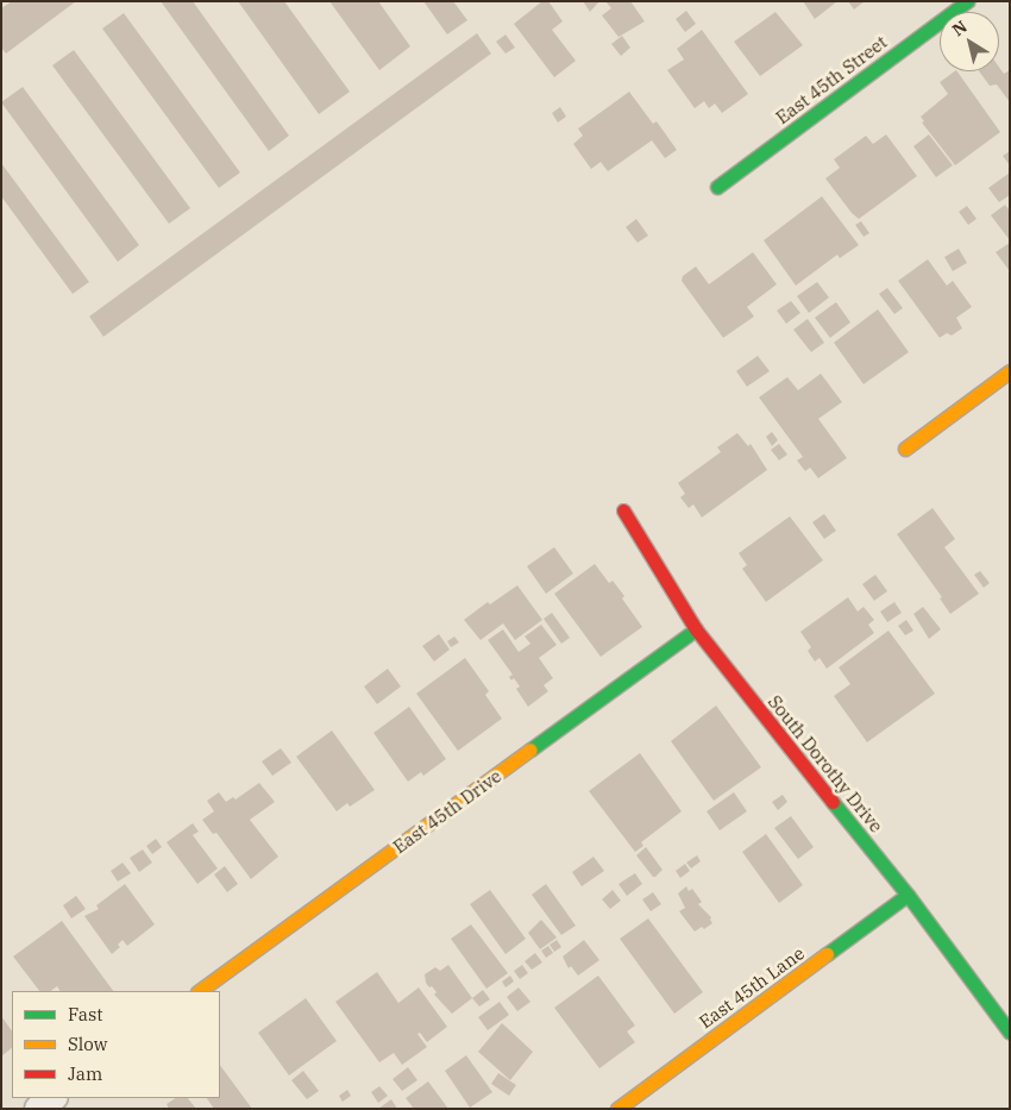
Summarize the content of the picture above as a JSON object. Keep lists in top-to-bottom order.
{
  "streets": {
    "street": [
      "East 45th Street",
      "South Dorothy Drive",
      "East 45th Drive",
      "East 45th Lane"
    ]
  },
  "crossings": [
    ["South Dorothy Drive", "East 45th Drive"],
    ["South Dorothy Drive", "East 45th Lane"]
  ],
  "legend": ["Fast", "Slow", "Jam"],
  "north": "top left"
}
